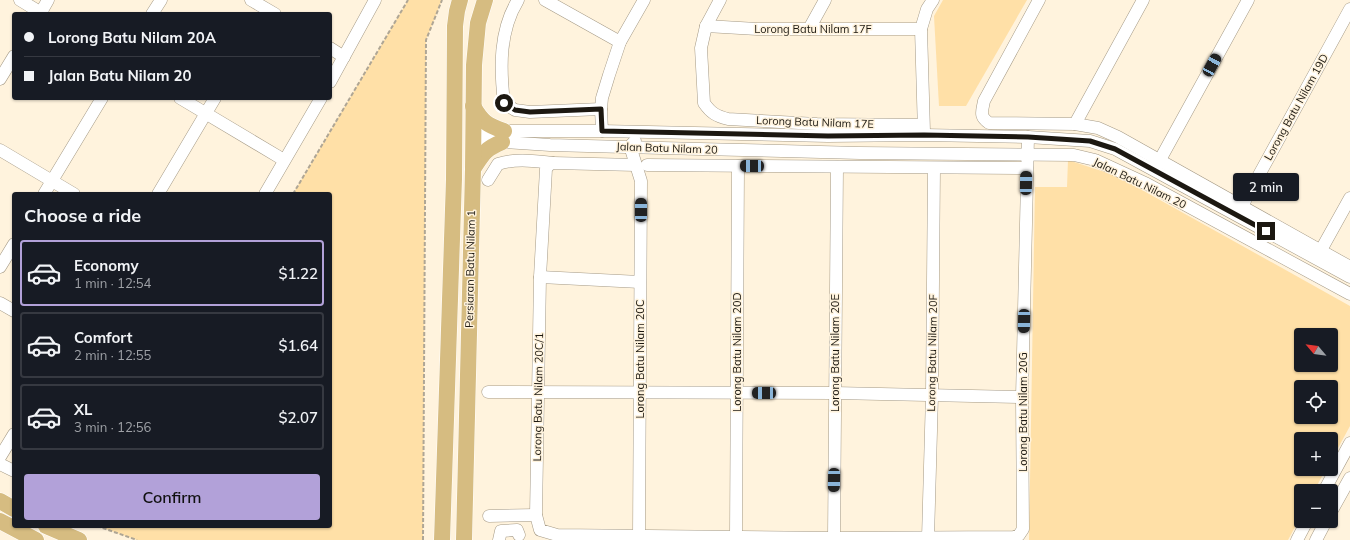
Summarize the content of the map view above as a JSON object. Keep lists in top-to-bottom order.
{
  "streets": {
    "main road": ["Persiaran Batu Nilam 1"],
    "street": [
      "Lorong Batu Nilam 17F",
      "Lorong Batu Nilam 19D",
      "Lorong Batu Nilam 17E",
      "Jalan Batu Nilam 20",
      "Lorong Batu Nilam 20D",
      "Lorong Batu Nilam 20E",
      "Lorong Batu Nilam 20F",
      "Lorong Batu Nilam 20C",
      "Lorong Batu Nilam 20C/1",
      "Lorong Batu Nilam 20G"
    ]
  },
  "crossings": [
    ["Lorong Batu Nilam 17F", "Lorong Batu Nilam 17E"],
    ["Lorong Batu Nilam 17E", "Jalan Batu Nilam 20"],
    ["Jalan Batu Nilam 20", "Persiaran Batu Nilam 1"],
    ["Jalan Batu Nilam 20", "Lorong Batu Nilam 20C"],
    ["Jalan Batu Nilam 20", "Lorong Batu Nilam 20G"],
    ["Lorong Batu Nilam 20F", "Lorong Batu Nilam 20G"]
  ],
  "north": "top left",
  "page": {
    "banner": ["Lorong Batu Nilam 20A", "Jalan Batu Nilam 20"],
    "bubble": "2 min",
    "heading": "Choose a ride",
    "list": [
      {
        "name": "Economy",
        "note": "1 min · 12:54",
        "value": "$1.22"
      },
      {
        "name": "Comfort",
        "note": "2 min · 12:55",
        "value": "$1.64"
      },
      {
        "name": "XL",
        "note": "3 min · 12:56",
        "value": "$2.07"
      }
    ],
    "map_buttons": ["+", "−"],
    "buttons": "Confirm"
  }
}
